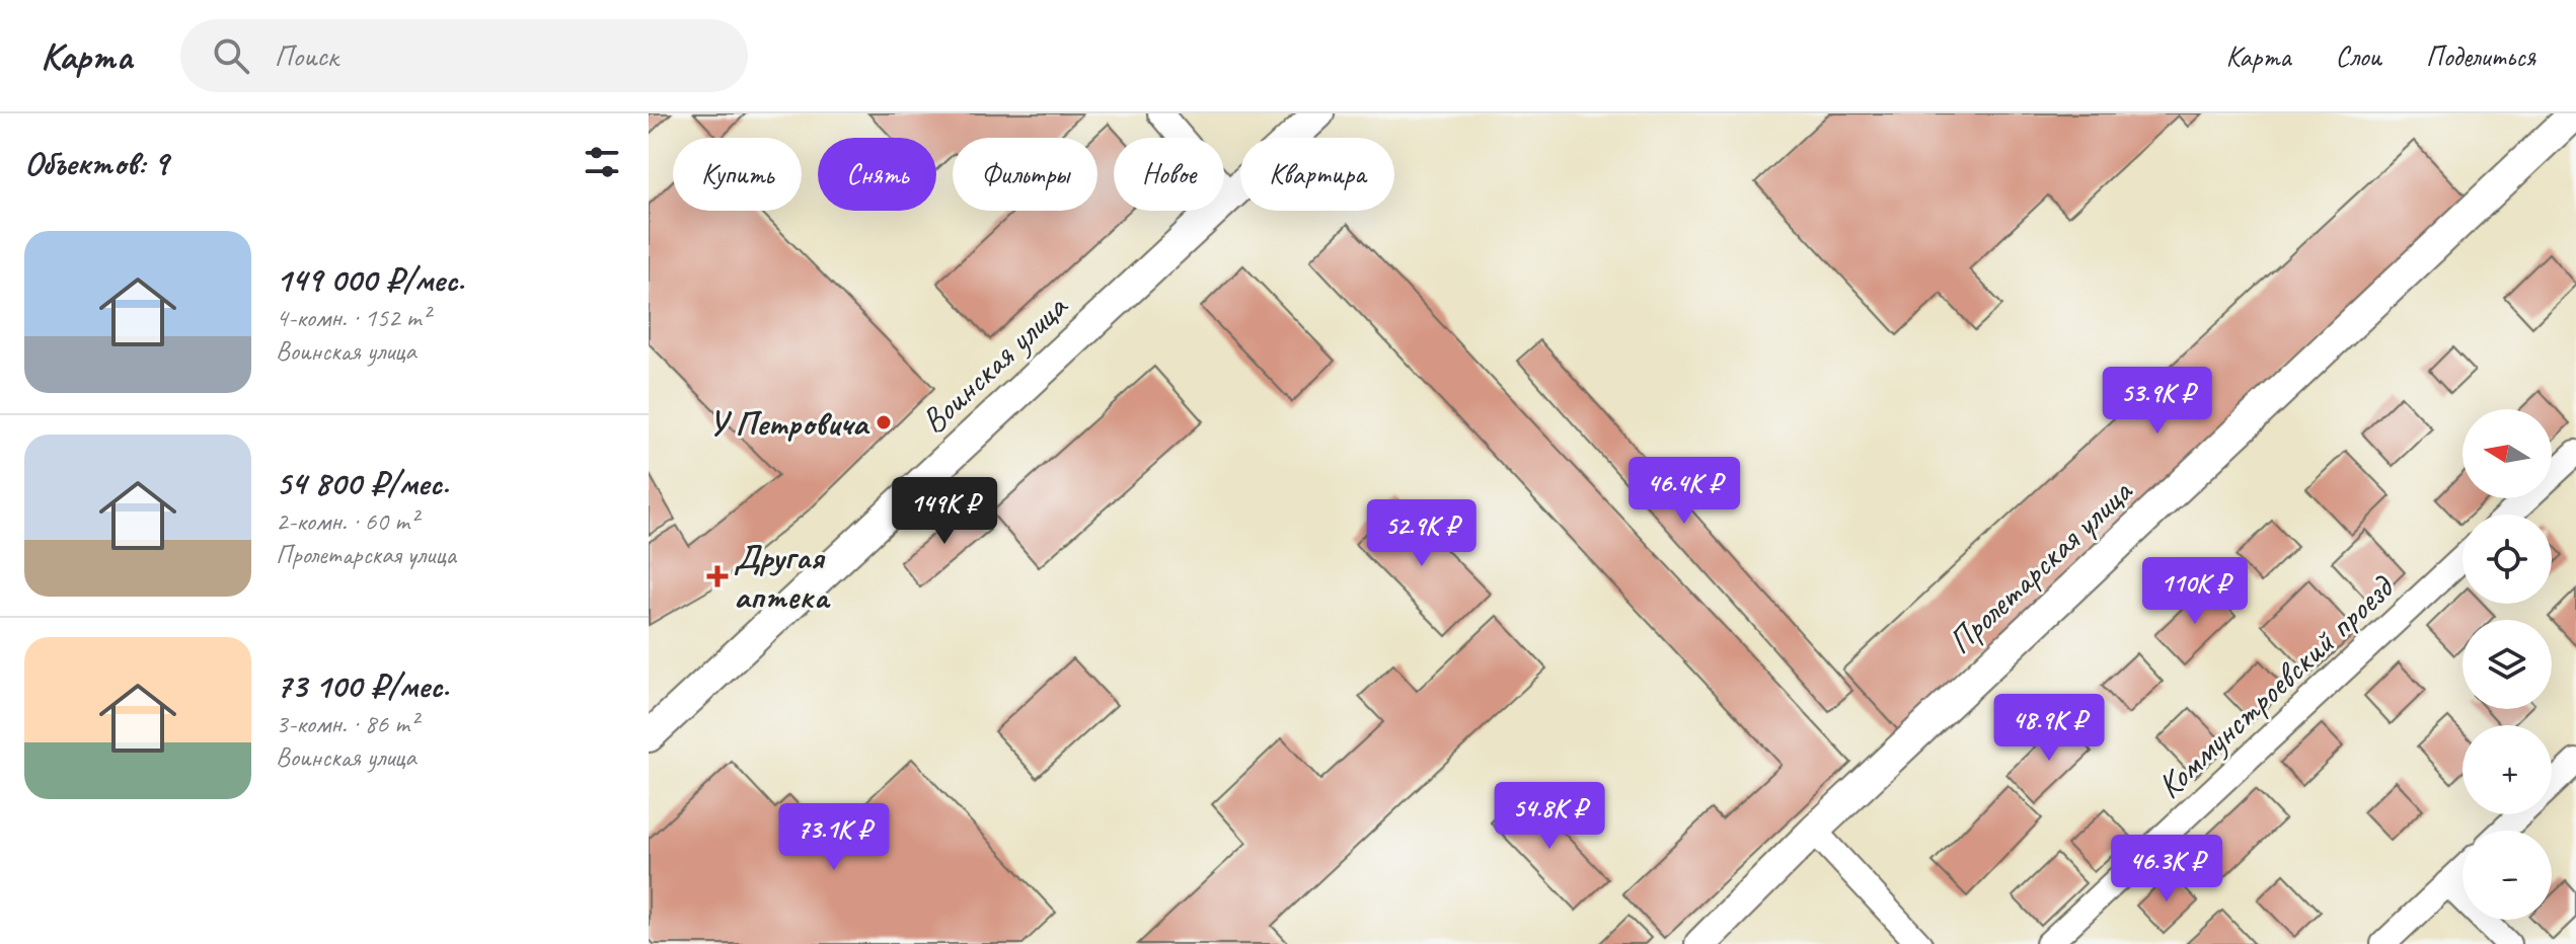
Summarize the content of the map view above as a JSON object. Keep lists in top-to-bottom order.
{
  "streets": {
    "street": ["Воинская улица", "Пролетарская улица", "Коммунстроевский проезд"]
  },
  "places": {
    "other": ["У Петровича"],
    "health": ["Другая аптека"]
  },
  "north": "left",
  "page": {
    "header": "Карта",
    "search": "Поиск",
    "nav": ["Карта", "Слои", "Поделиться"],
    "heading": "Объектов: 9",
    "chip": [
      "Купить",
      "Снять",
      "Фильтры",
      "Новое",
      "Квартира"
    ],
    "list": [
      {
        "name": "149 000 ₽/мес.",
        "note": "4-комн. · 152 m² · Воинская улица"
      },
      {
        "name": "54 800 ₽/мес.",
        "note": "2-комн. · 60 m² · Пролетарская улица"
      },
      {
        "name": "73 100 ₽/мес.",
        "note": "3-комн. · 86 m² · Воинская улица"
      }
    ],
    "price": [
      "53.9K ₽",
      "46.4K ₽",
      "149K ₽",
      "52.9K ₽",
      "110K ₽",
      "48.9K ₽",
      "54.8K ₽",
      "73.1K ₽",
      "46.3K ₽"
    ],
    "map_buttons": ["+", "−"]
  }
}
